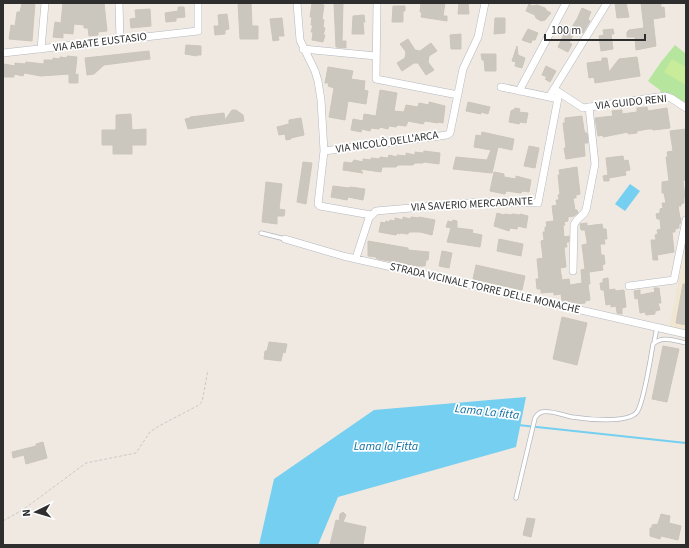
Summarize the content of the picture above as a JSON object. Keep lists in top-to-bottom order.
{
  "streets": {
    "street": [
      "VIA ABATE EUSTASIO",
      "VIA GUIDO RENI",
      "VIA NICOLÒ DELL'ARCA",
      "VIA SAVERIO MERCADANTE",
      "STRADA VICINALE TORRE DELLE MONACHE"
    ]
  },
  "crossings": [
    ["VIA GUIDO RENI", "VIA SAVERIO MERCADANTE"],
    ["VIA NICOLÒ DELL'ARCA", "VIA SAVERIO MERCADANTE"]
  ],
  "water": ["Lama La fitta", "Lama la Fitta"],
  "scale_bar": "100 m",
  "north": "left"
}
